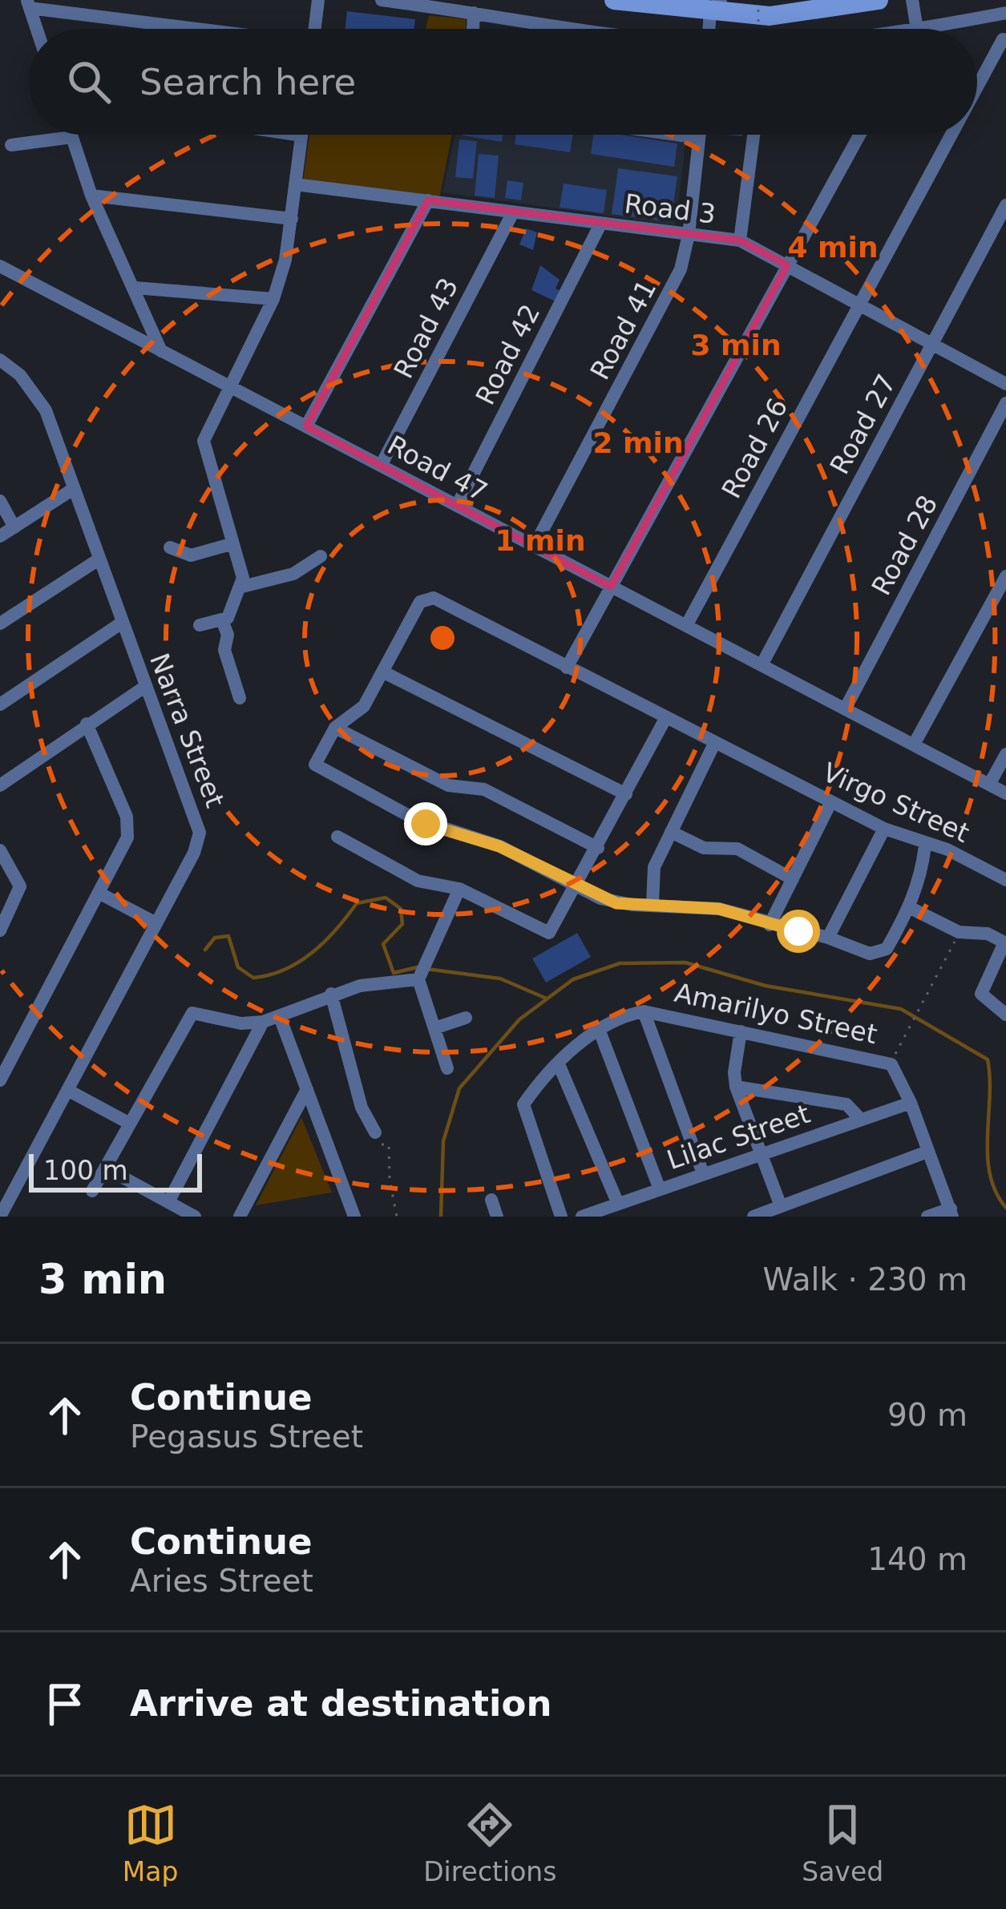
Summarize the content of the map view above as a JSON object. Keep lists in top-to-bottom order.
{
  "streets": {
    "street": [
      "Road 3",
      "Road 43",
      "Road 41",
      "Road 42",
      "Road 27",
      "Road 26",
      "Road 47",
      "Road 28",
      "Narra Street",
      "Virgo Street",
      "Amarilyo Street",
      "Lilac Street"
    ]
  },
  "crossings": [
    ["Road 3", "Road 43"],
    ["Road 3", "Road 41"],
    ["Road 3", "Road 42"],
    ["Road 3", "Road 27"],
    ["Road 3", "Road 26"],
    ["Road 43", "Road 47"],
    ["Road 41", "Road 47"],
    ["Road 42", "Road 47"],
    ["Road 27", "Road 47"],
    ["Road 26", "Road 47"],
    ["Road 47", "Road 28"],
    ["Amarilyo Street", "Lilac Street"]
  ],
  "scale_bar": "100 m",
  "page": {
    "search": "Search here",
    "scale": "100 m",
    "heading": ["3 min", "Walk · 230 m"],
    "list": [
      ["Continue", "Pegasus Street", "90 m"],
      ["Continue", "Aries Street", "140 m"],
      "Arrive at destination"
    ],
    "nav": ["Map", "Directions", "Saved"]
  },
  "rings": [
    "4 min",
    "3 min",
    "2 min",
    "1 min"
  ]
}
